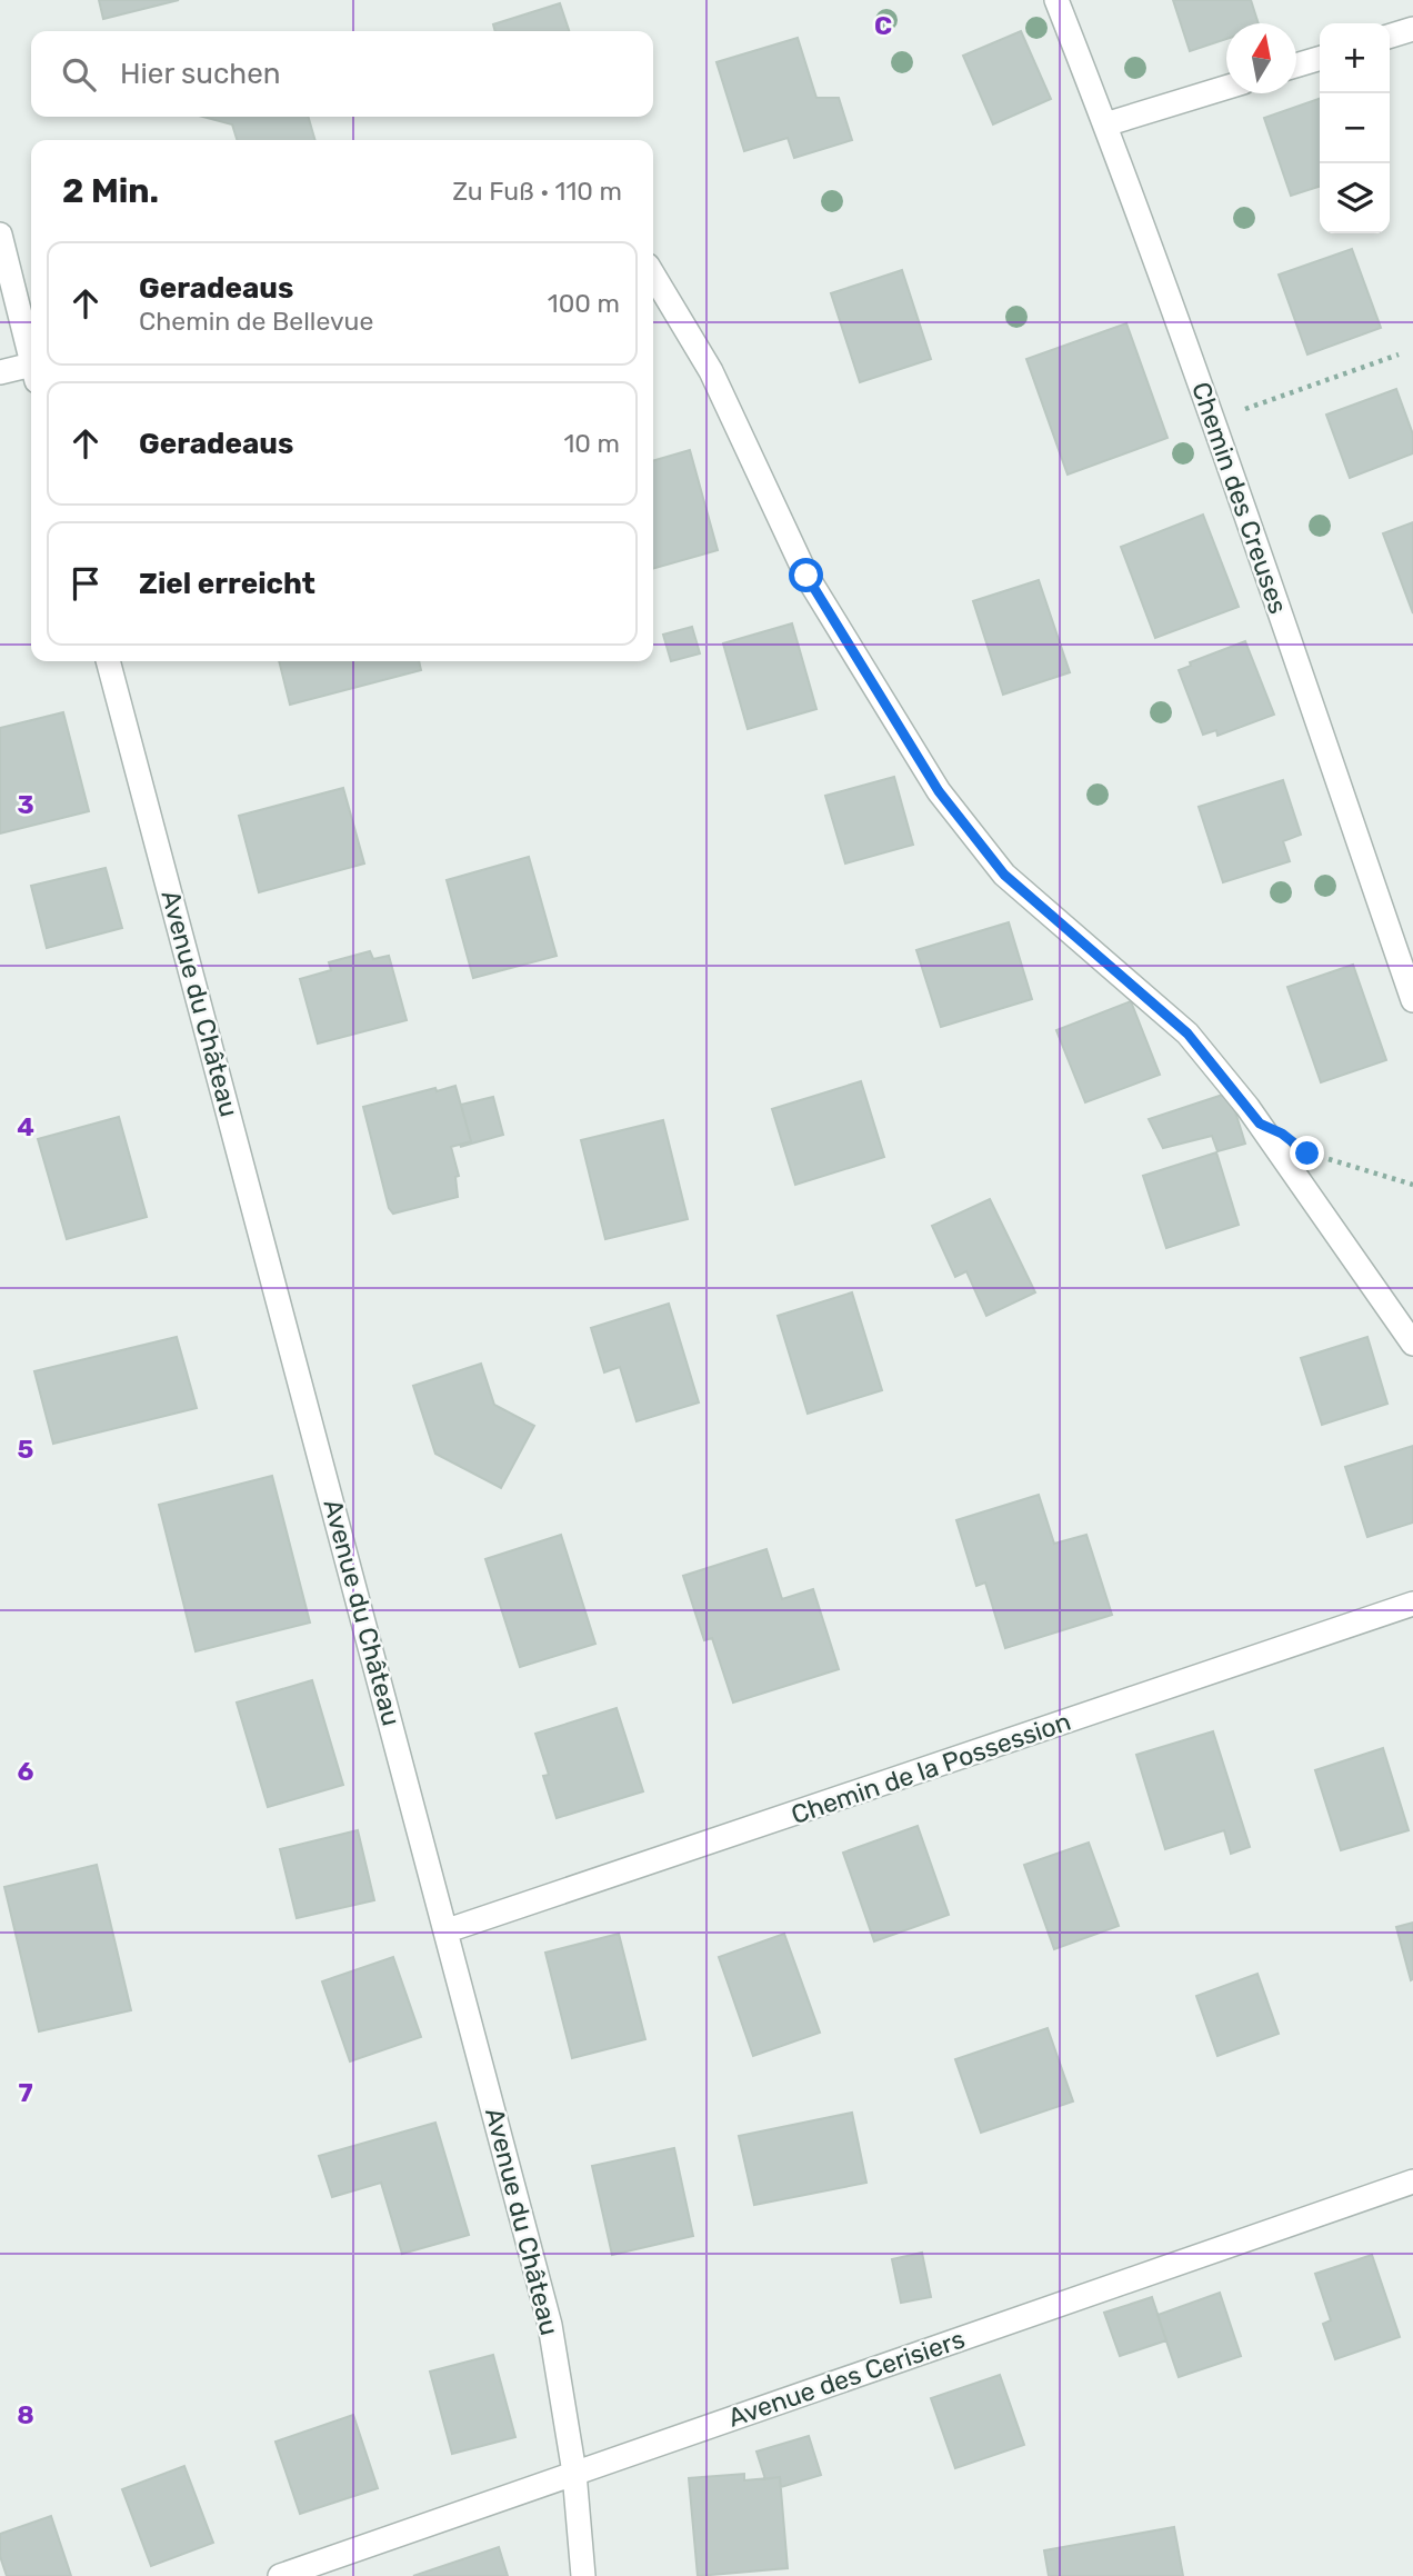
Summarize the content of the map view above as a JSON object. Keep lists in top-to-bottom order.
{
  "streets": {
    "street": [
      "Chemin des Creuses",
      "Avenue du Château",
      "Chemin de la Possession",
      "Avenue des Cerisiers"
    ]
  },
  "crossings": [
    ["Avenue du Château", "Chemin de la Possession"],
    ["Avenue du Château", "Avenue des Cerisiers"]
  ],
  "north": "top",
  "page": {
    "map_buttons": ["+", "−"],
    "search": "Hier suchen",
    "heading": ["2 Min.", "Zu Fuß · 110 m"],
    "list": [
      ["Geradeaus", "Chemin de Bellevue", "100 m"],
      ["Geradeaus", "10 m"],
      "Ziel erreicht"
    ]
  },
  "grid": {
    "columns": ["C"],
    "rows": [
      "3",
      "4",
      "5",
      "6",
      "7",
      "8"
    ]
  }
}
